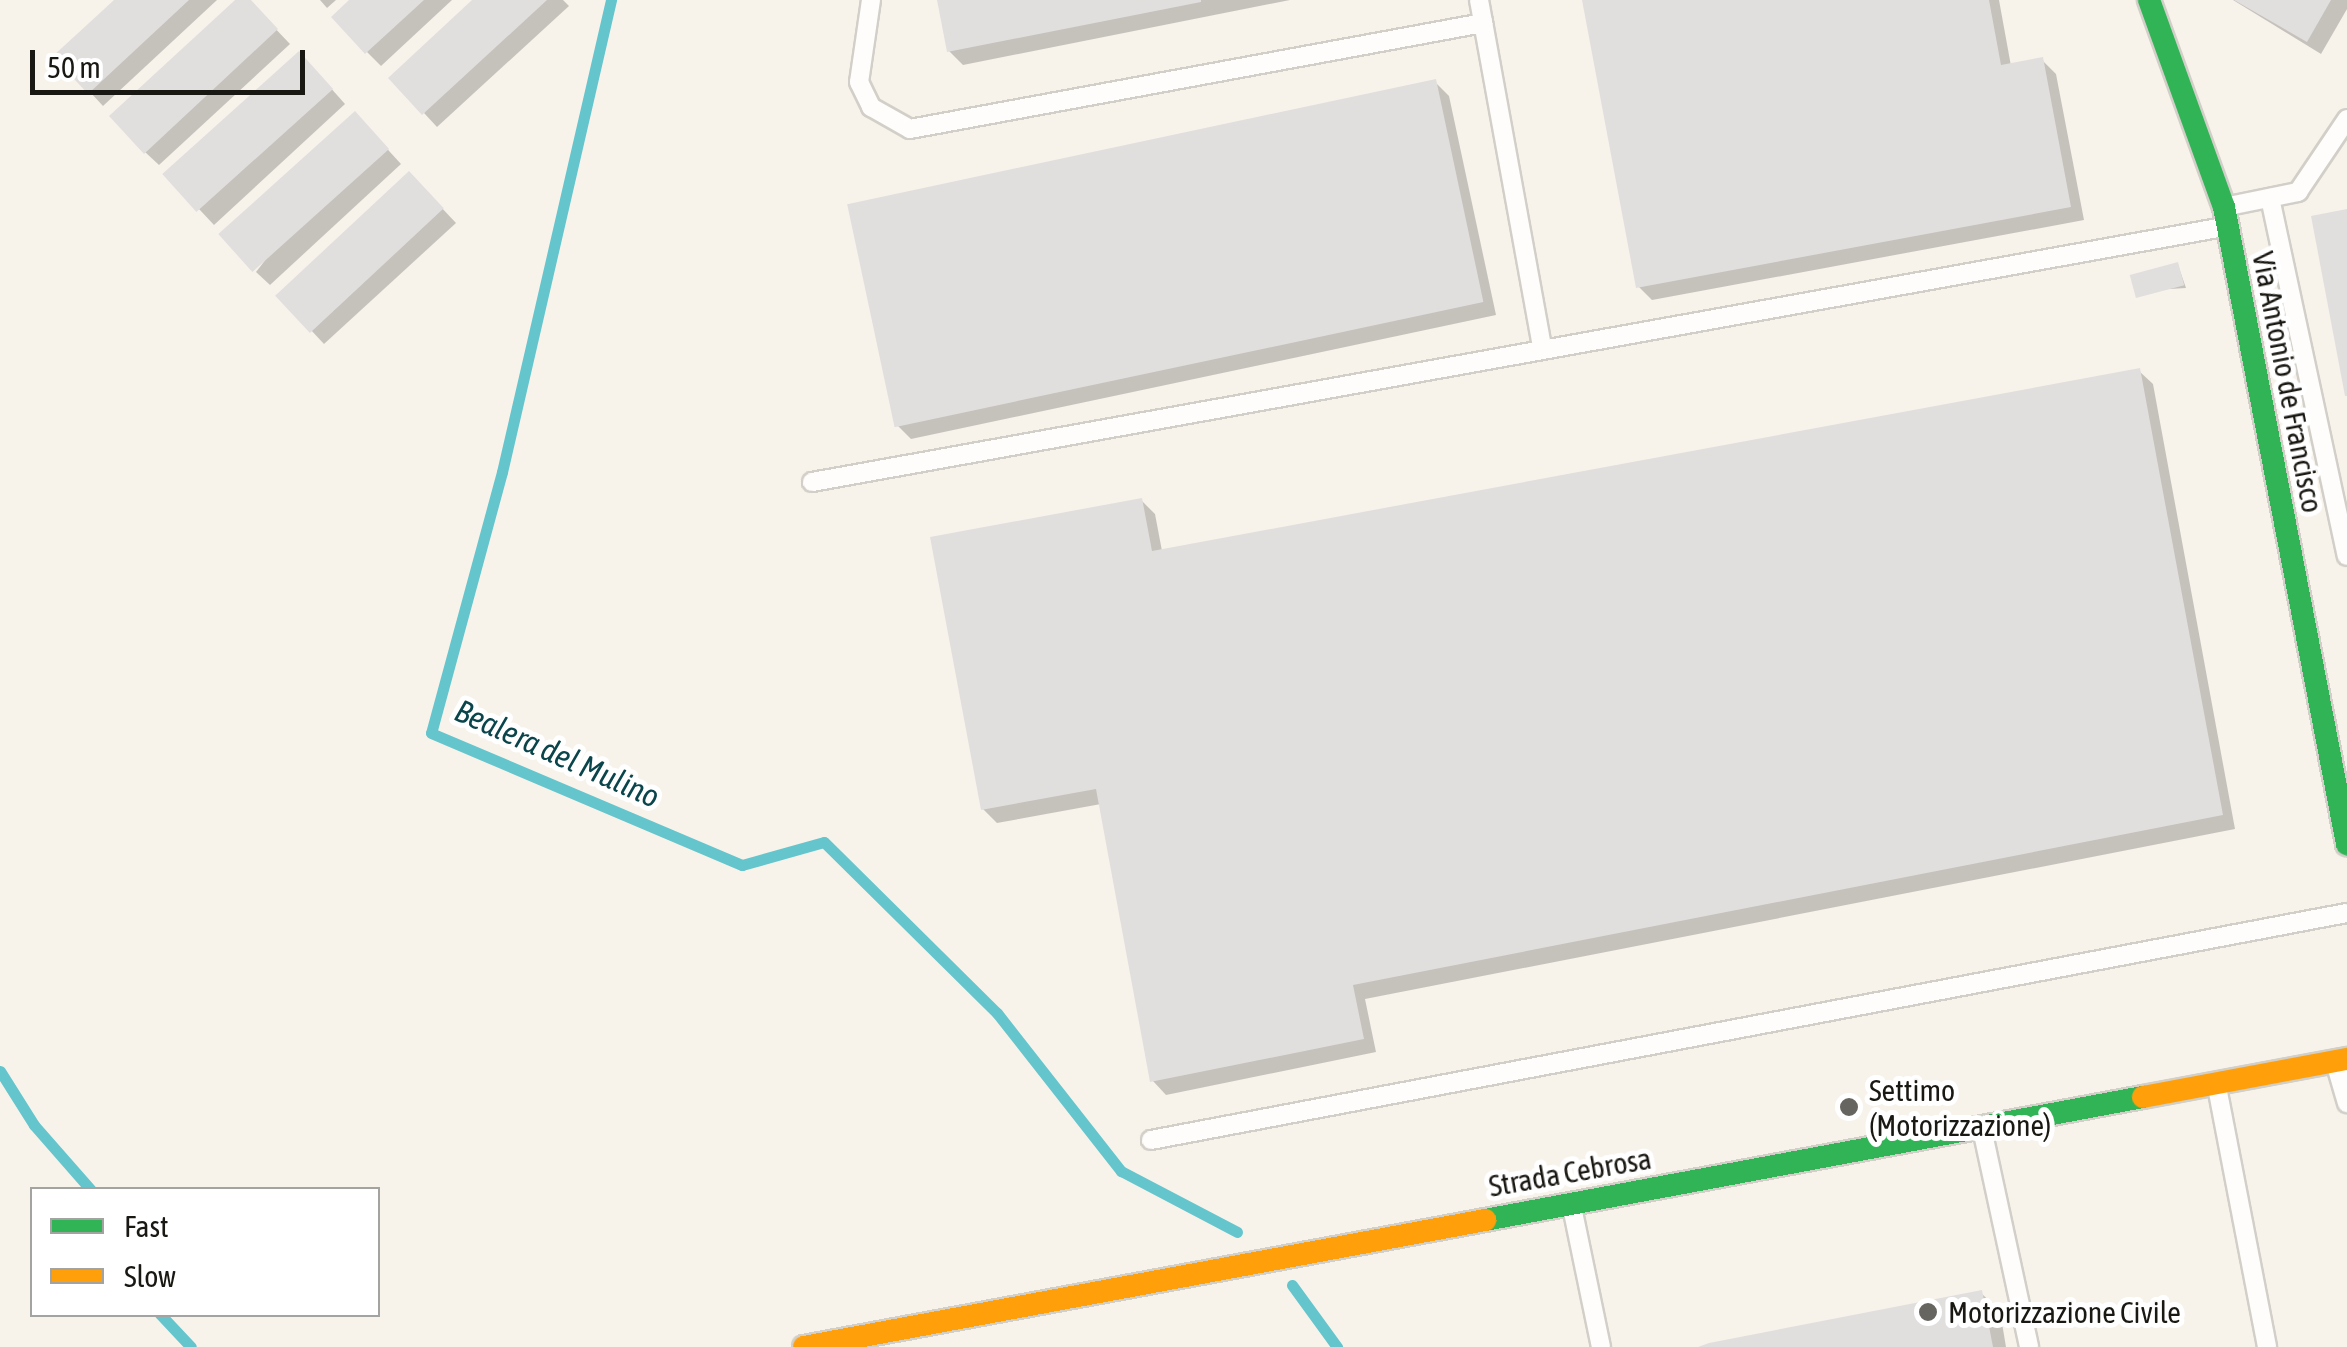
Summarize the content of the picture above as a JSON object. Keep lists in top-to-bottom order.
{
  "streets": {
    "main road": ["Via Antonio de Francisco", "Strada Cebrosa"]
  },
  "water": ["Bealera del Mulino"],
  "places": ["Settimo (Motorizzazione)", "Motorizzazione Civile"],
  "legend": ["Fast", "Slow"],
  "scale_bar": "50 m"
}
